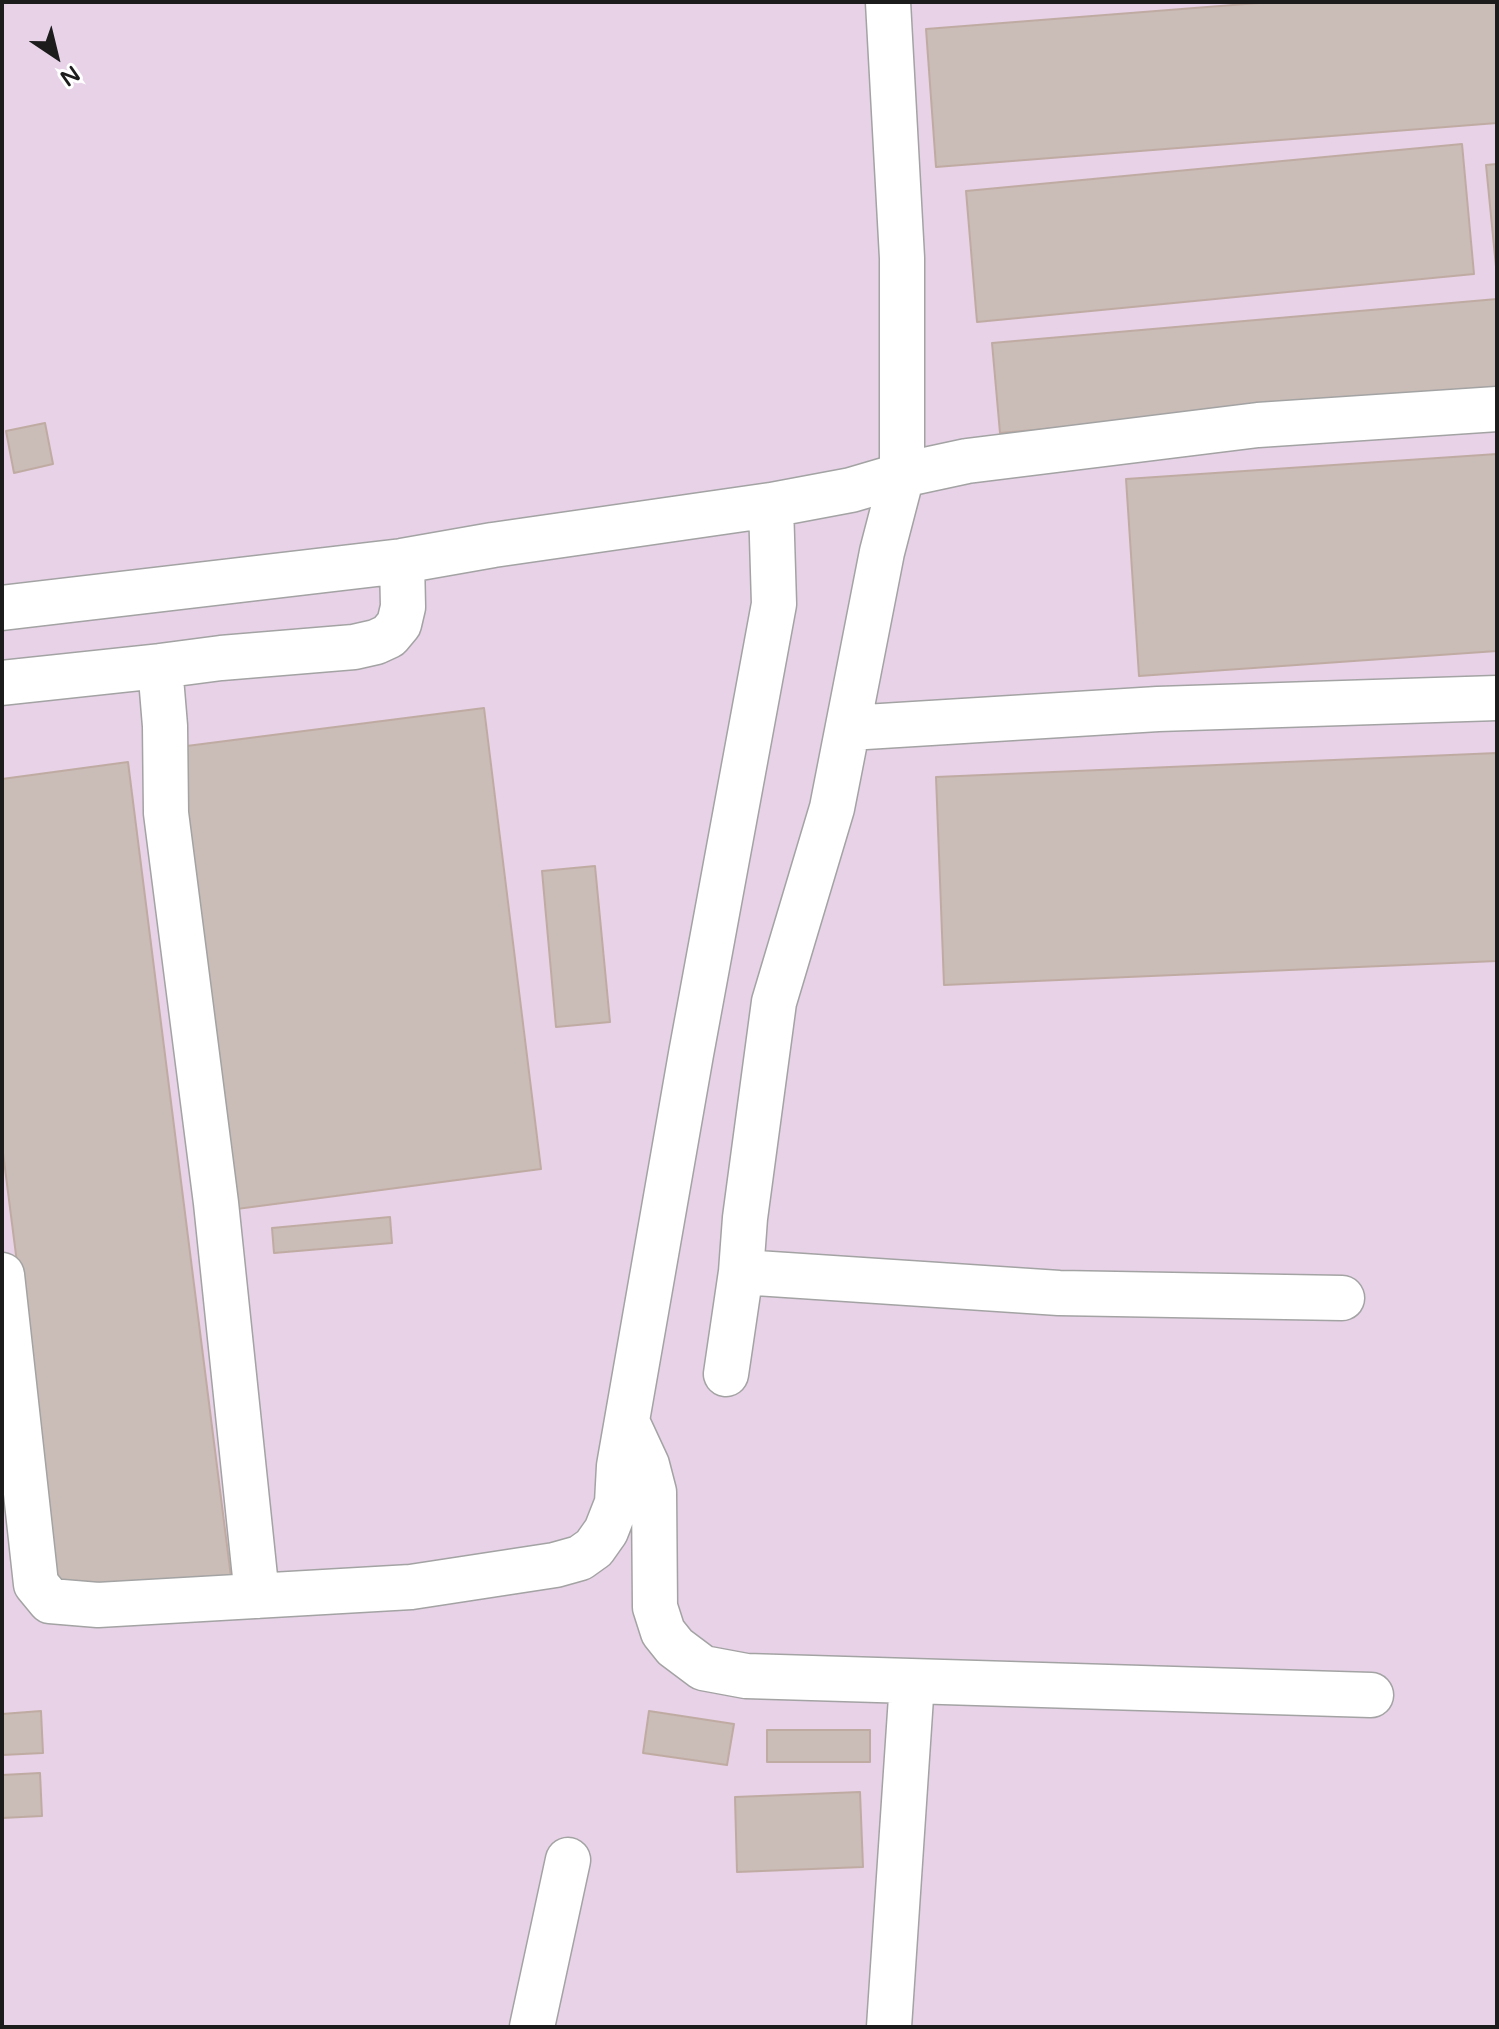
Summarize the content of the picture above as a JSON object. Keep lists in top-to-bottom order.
{
  "north": "bottom right"
}
